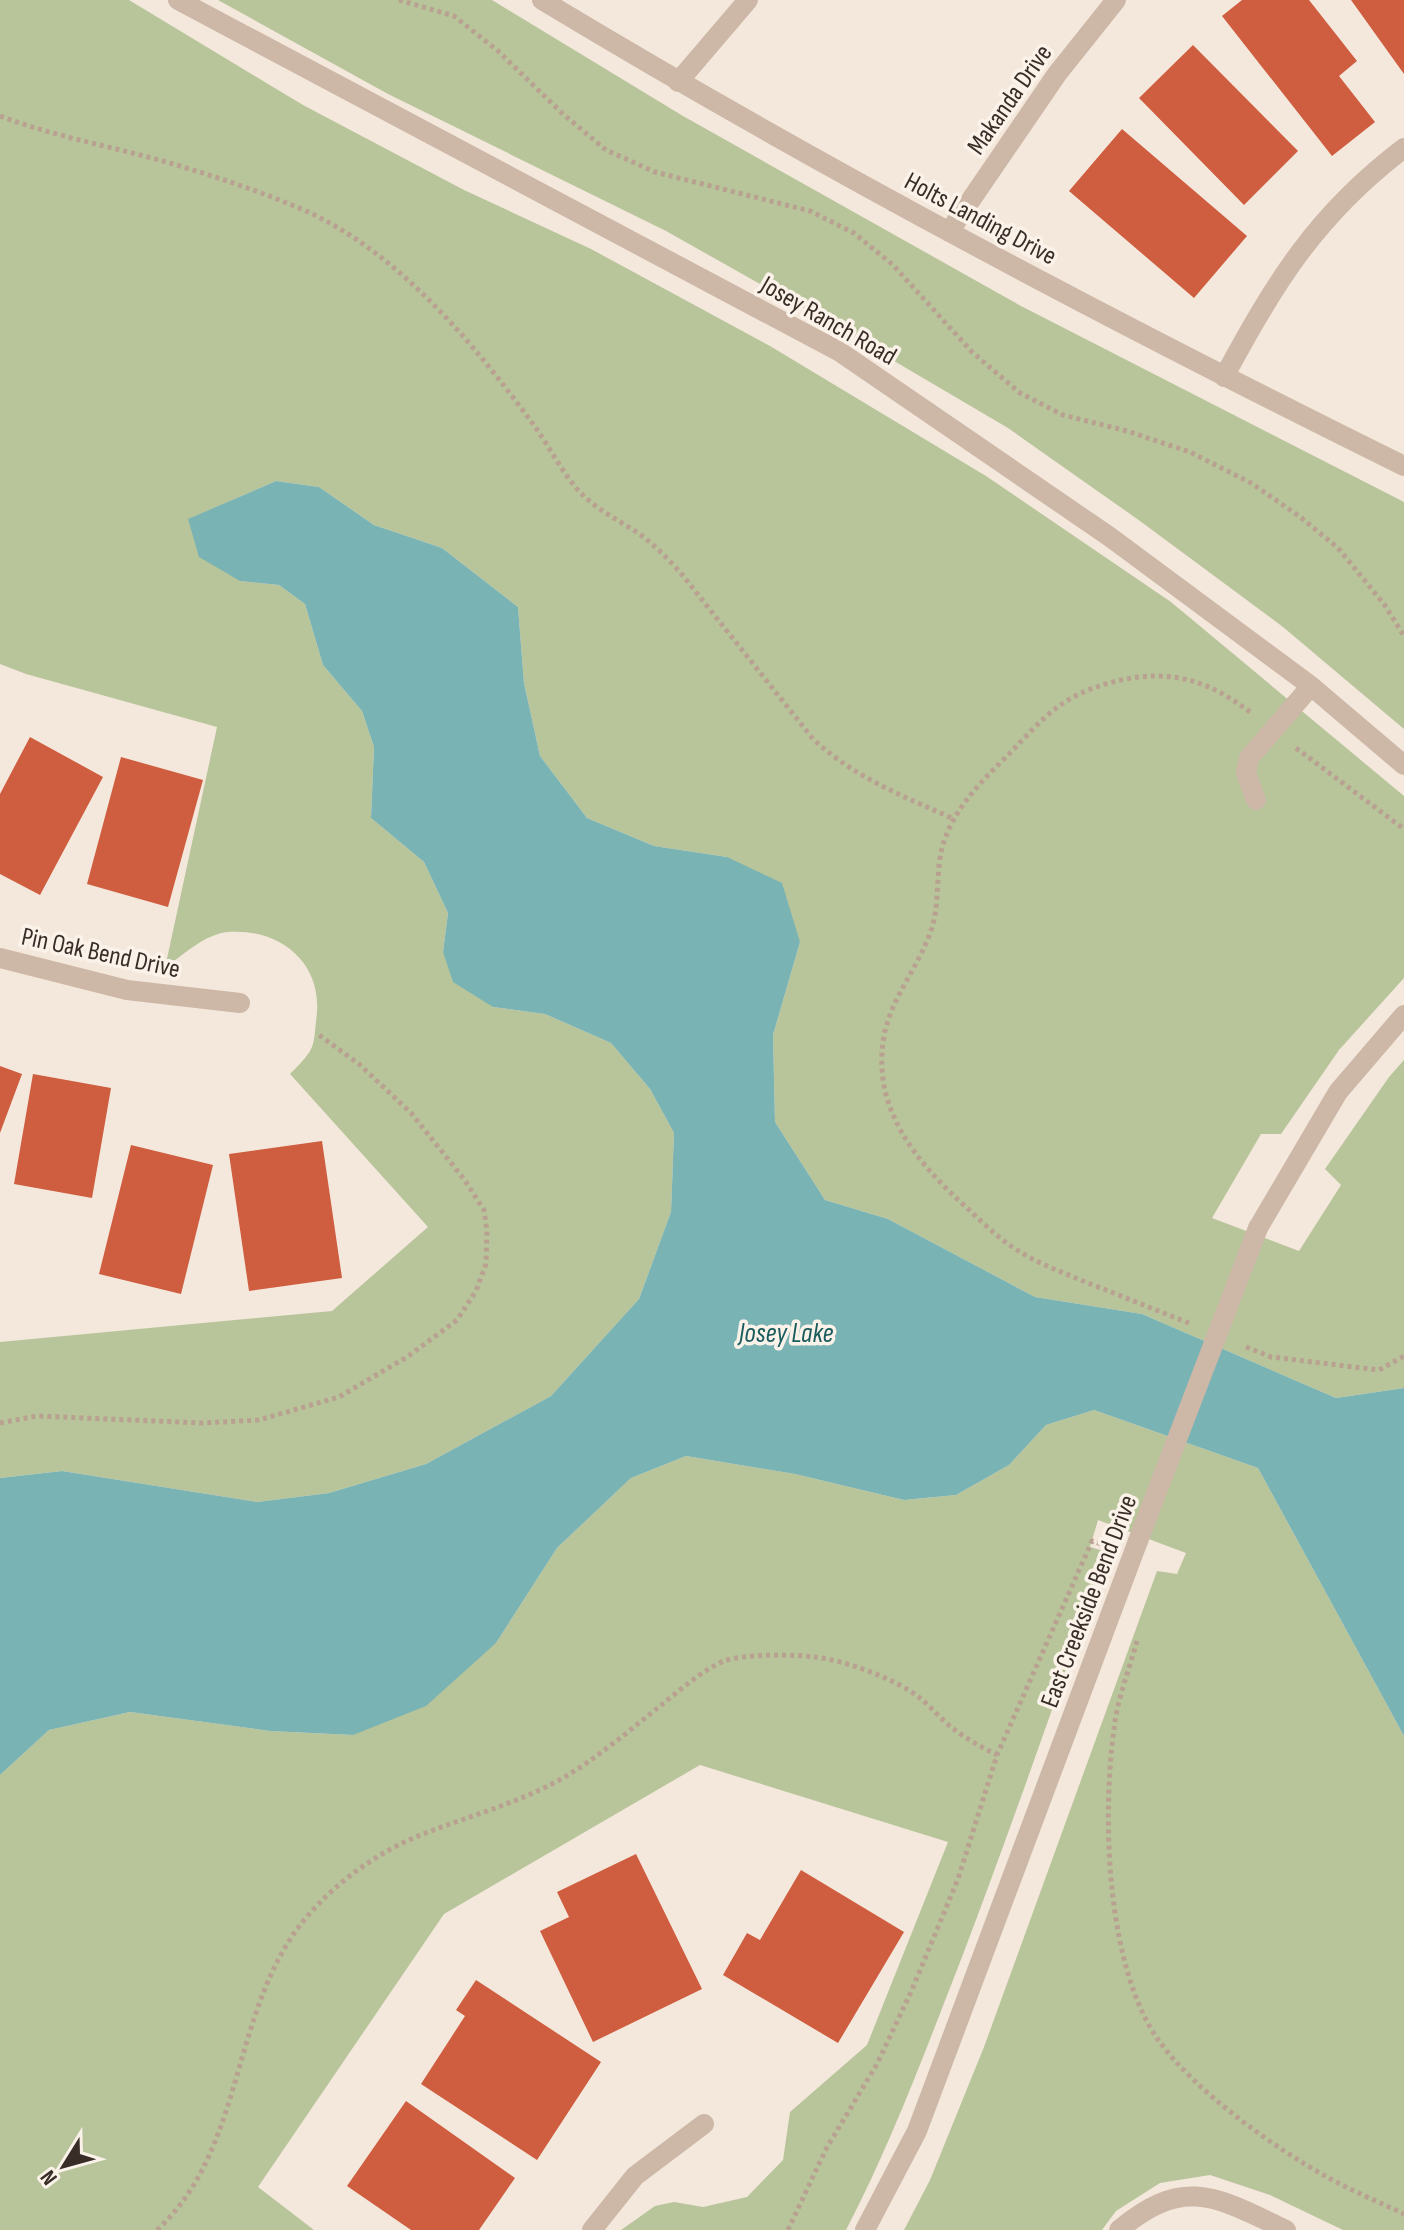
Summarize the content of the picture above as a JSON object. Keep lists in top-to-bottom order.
{
  "streets": {
    "street": [
      "Makanda Drive",
      "Holts Landing Drive",
      "Josey Ranch Road",
      "Pin Oak Bend Drive",
      "East Creekside Bend Drive"
    ]
  },
  "crossings": [
    ["Makanda Drive", "Holts Landing Drive"]
  ],
  "water": ["Josey Lake"],
  "north": "bottom left"
}
